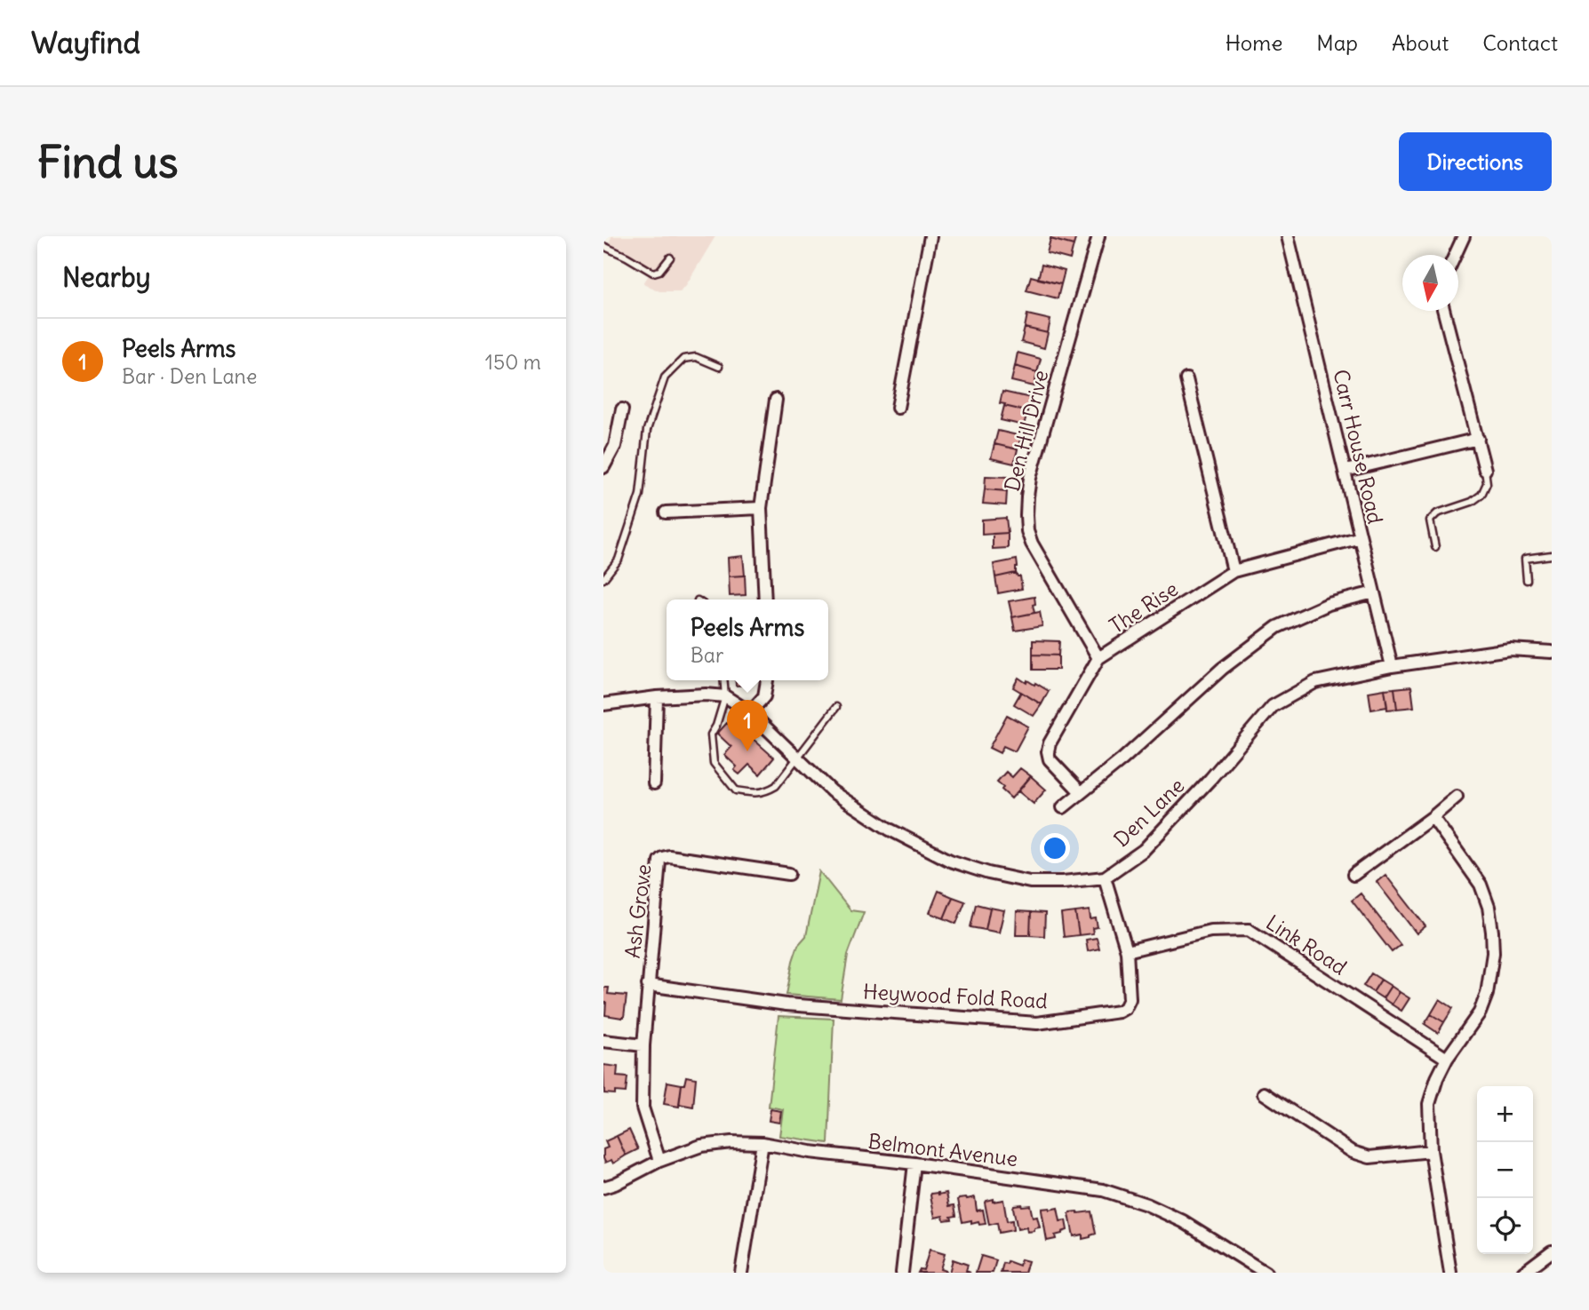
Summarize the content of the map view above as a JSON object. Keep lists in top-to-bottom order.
{
  "streets": {
    "street": [
      "Den Hill Drive",
      "Carr House Road",
      "The Rise",
      "Den Lane",
      "Ash Grove",
      "Link Road",
      "Heywood Fold Road",
      "Belmont Avenue"
    ]
  },
  "crossings": [
    ["Den Hill Drive", "The Rise"],
    ["Carr House Road", "The Rise"],
    ["Carr House Road", "Den Lane"],
    ["Den Lane", "Heywood Fold Road"],
    ["Ash Grove", "Heywood Fold Road"],
    ["Link Road", "Heywood Fold Road"]
  ],
  "north": "bottom",
  "page": {
    "header": "Wayfind",
    "nav": [
      "Home",
      "Map",
      "About",
      "Contact"
    ],
    "buttons": "Directions",
    "title": "Find us",
    "heading": "Nearby",
    "list": [
      {
        "mark": "1",
        "name": "Peels Arms",
        "note": "Bar · Den Lane",
        "value": "150 m"
      }
    ],
    "popup": ["Peels Arms", "Bar"],
    "pins": "1",
    "map_buttons": ["+", "−"]
  }
}
